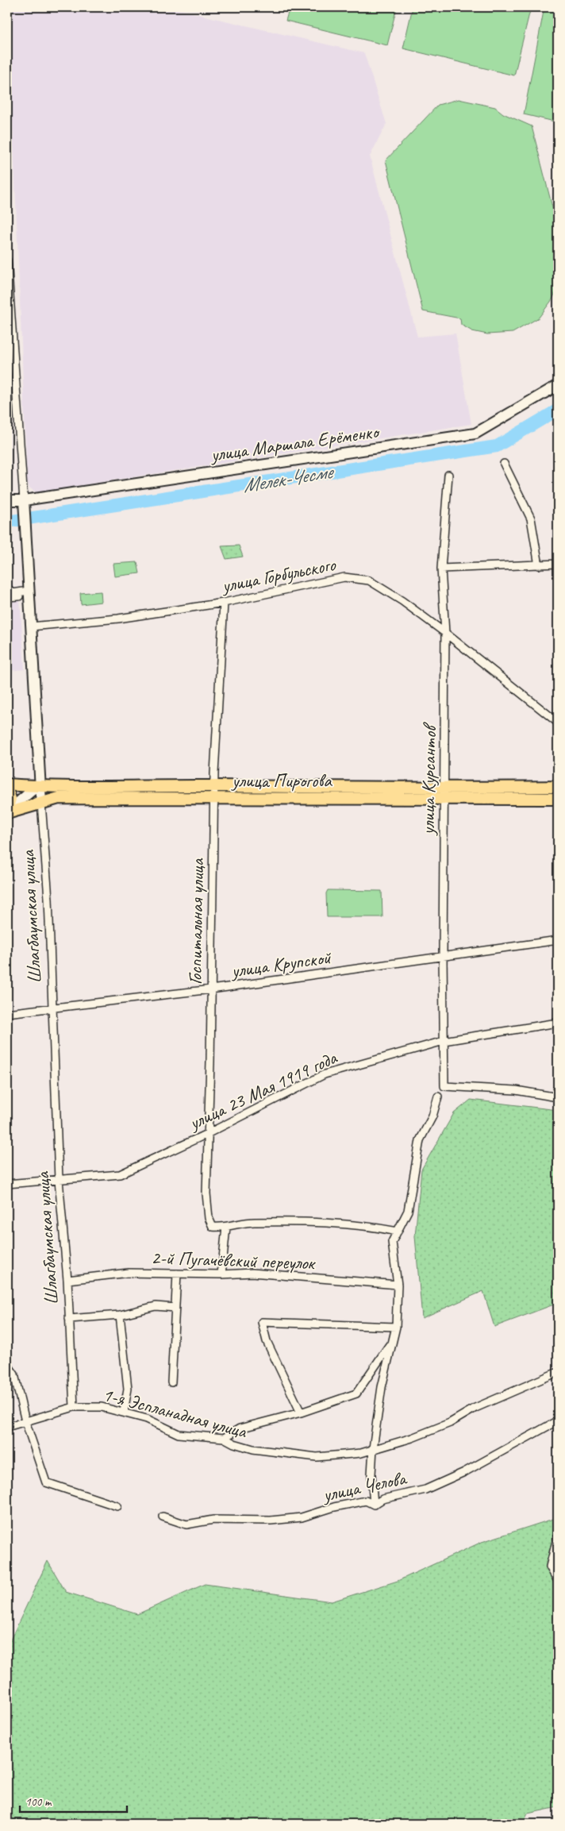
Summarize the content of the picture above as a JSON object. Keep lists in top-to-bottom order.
{
  "streets": {
    "main road": ["улица Маршала Ерёменко", "улица Пирогова", "Шлагбаумская улица"],
    "street": [
      "улица Горбульского",
      "улица Курсантов",
      "Госпитальная улица",
      "улица Крупской",
      "улица 23 Мая 1919 года",
      "2-й Пугачёвский переулок",
      "1-я Эспланадная улица",
      "улица Челова"
    ]
  },
  "crossings": [
    ["улица Маршала Ерёменко", "Шлагбаумская улица"],
    ["улица Горбульского", "улица Курсантов"],
    ["улица Горбульского", "Шлагбаумская улица"],
    ["улица Горбульского", "Госпитальная улица"],
    ["улица Пирогова", "улица Курсантов"],
    ["улица Пирогова", "Шлагбаумская улица"],
    ["улица Пирогова", "Госпитальная улица"],
    ["улица Курсантов", "улица Крупской"],
    ["улица Курсантов", "улица 23 Мая 1919 года"],
    ["Шлагбаумская улица", "улица Крупской"],
    ["Шлагбаумская улица", "улица 23 Мая 1919 года"],
    ["Шлагбаумская улица", "2-й Пугачёвский переулок"],
    ["Шлагбаумская улица", "1-я Эспланадная улица"],
    ["Госпитальная улица", "улица Крупской"],
    ["Госпитальная улица", "улица 23 Мая 1919 года"]
  ],
  "water": ["Мелек-Чесме"],
  "scale_bar": "100 m"
}
